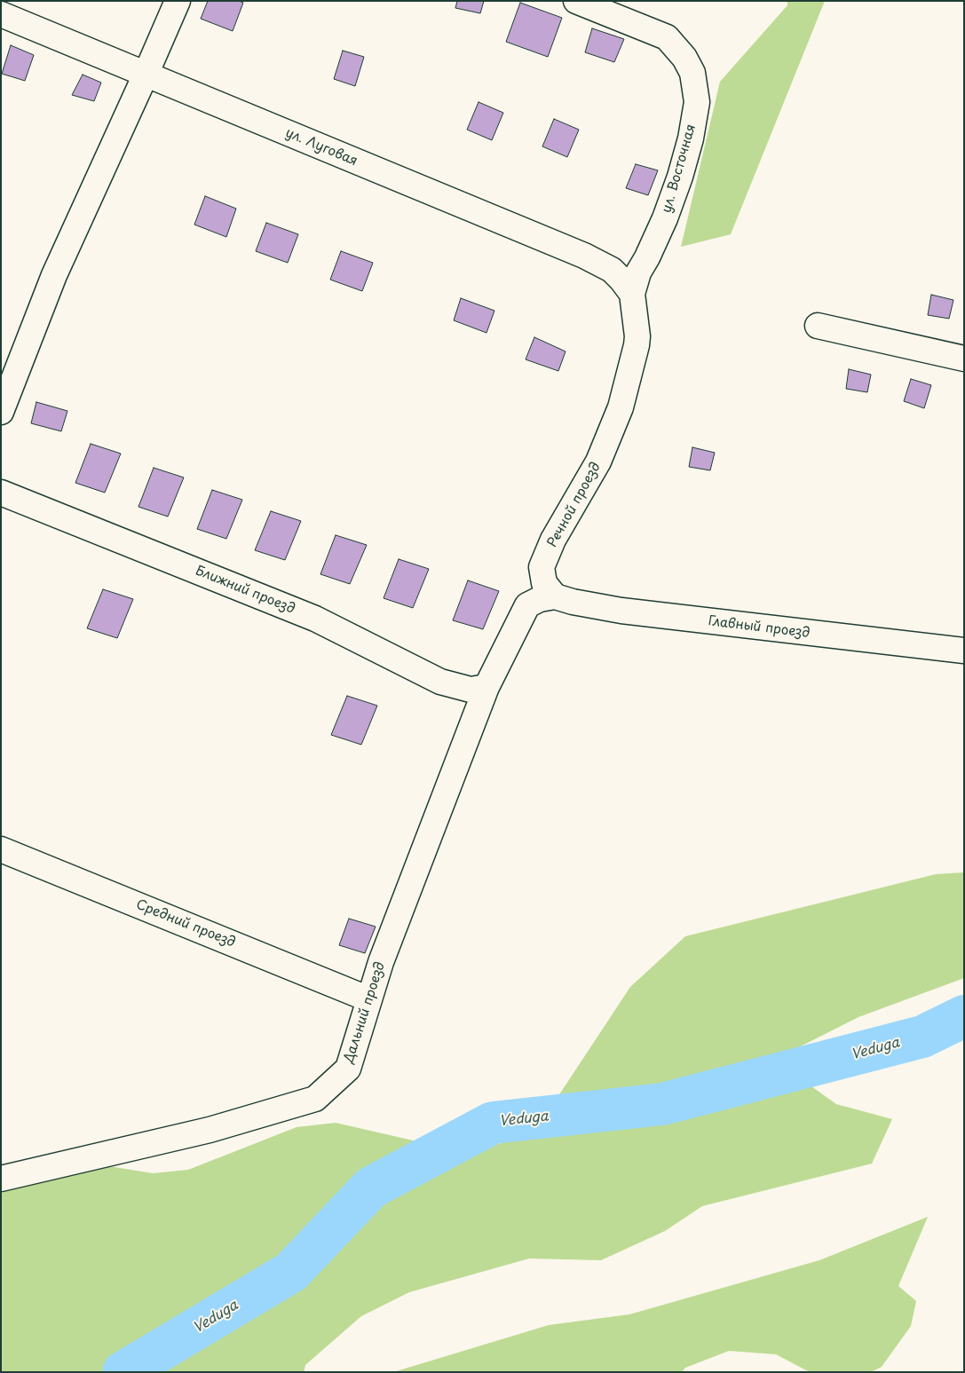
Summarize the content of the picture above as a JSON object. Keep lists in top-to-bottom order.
{
  "streets": {
    "street": [
      "ул. Луговая",
      "ул. Восточная",
      "Речной проезд",
      "Ближний проезд",
      "Главный проезд",
      "Средний проезд",
      "Дальний проезд"
    ]
  },
  "crossings": [
    ["ул. Луговая", "ул. Восточная"],
    ["ул. Луговая", "Речной проезд"],
    ["ул. Восточная", "Речной проезд"],
    ["Речной проезд", "Главный проезд"],
    ["Ближний проезд", "Дальний проезд"],
    ["Средний проезд", "Дальний проезд"]
  ],
  "water": ["Veduga"]
}
